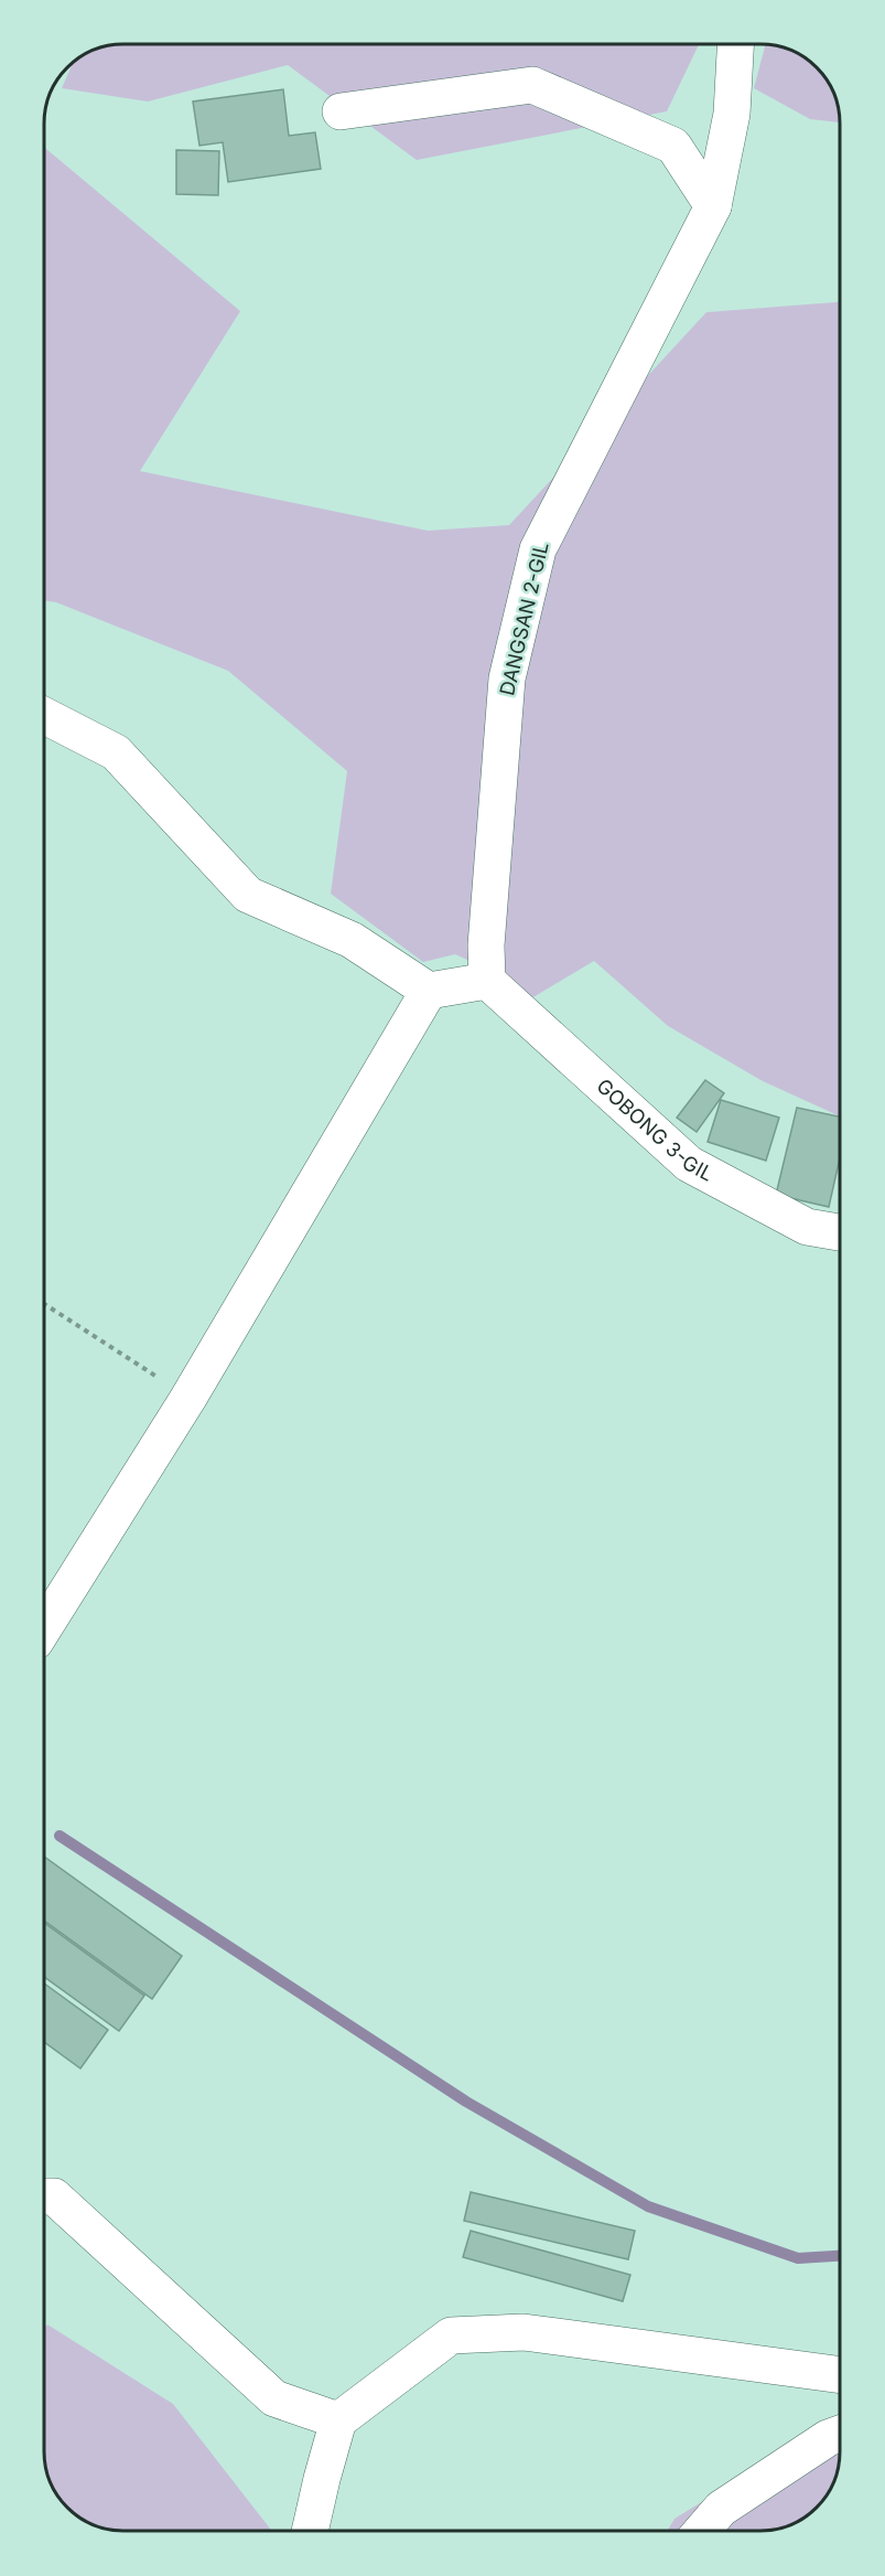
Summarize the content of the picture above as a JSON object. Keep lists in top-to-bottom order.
{
  "streets": {
    "street": ["DANGSAN 2-GIL", "GOBONG 3-GIL"]
  },
  "crossings": [
    ["DANGSAN 2-GIL", "GOBONG 3-GIL"]
  ]
}
